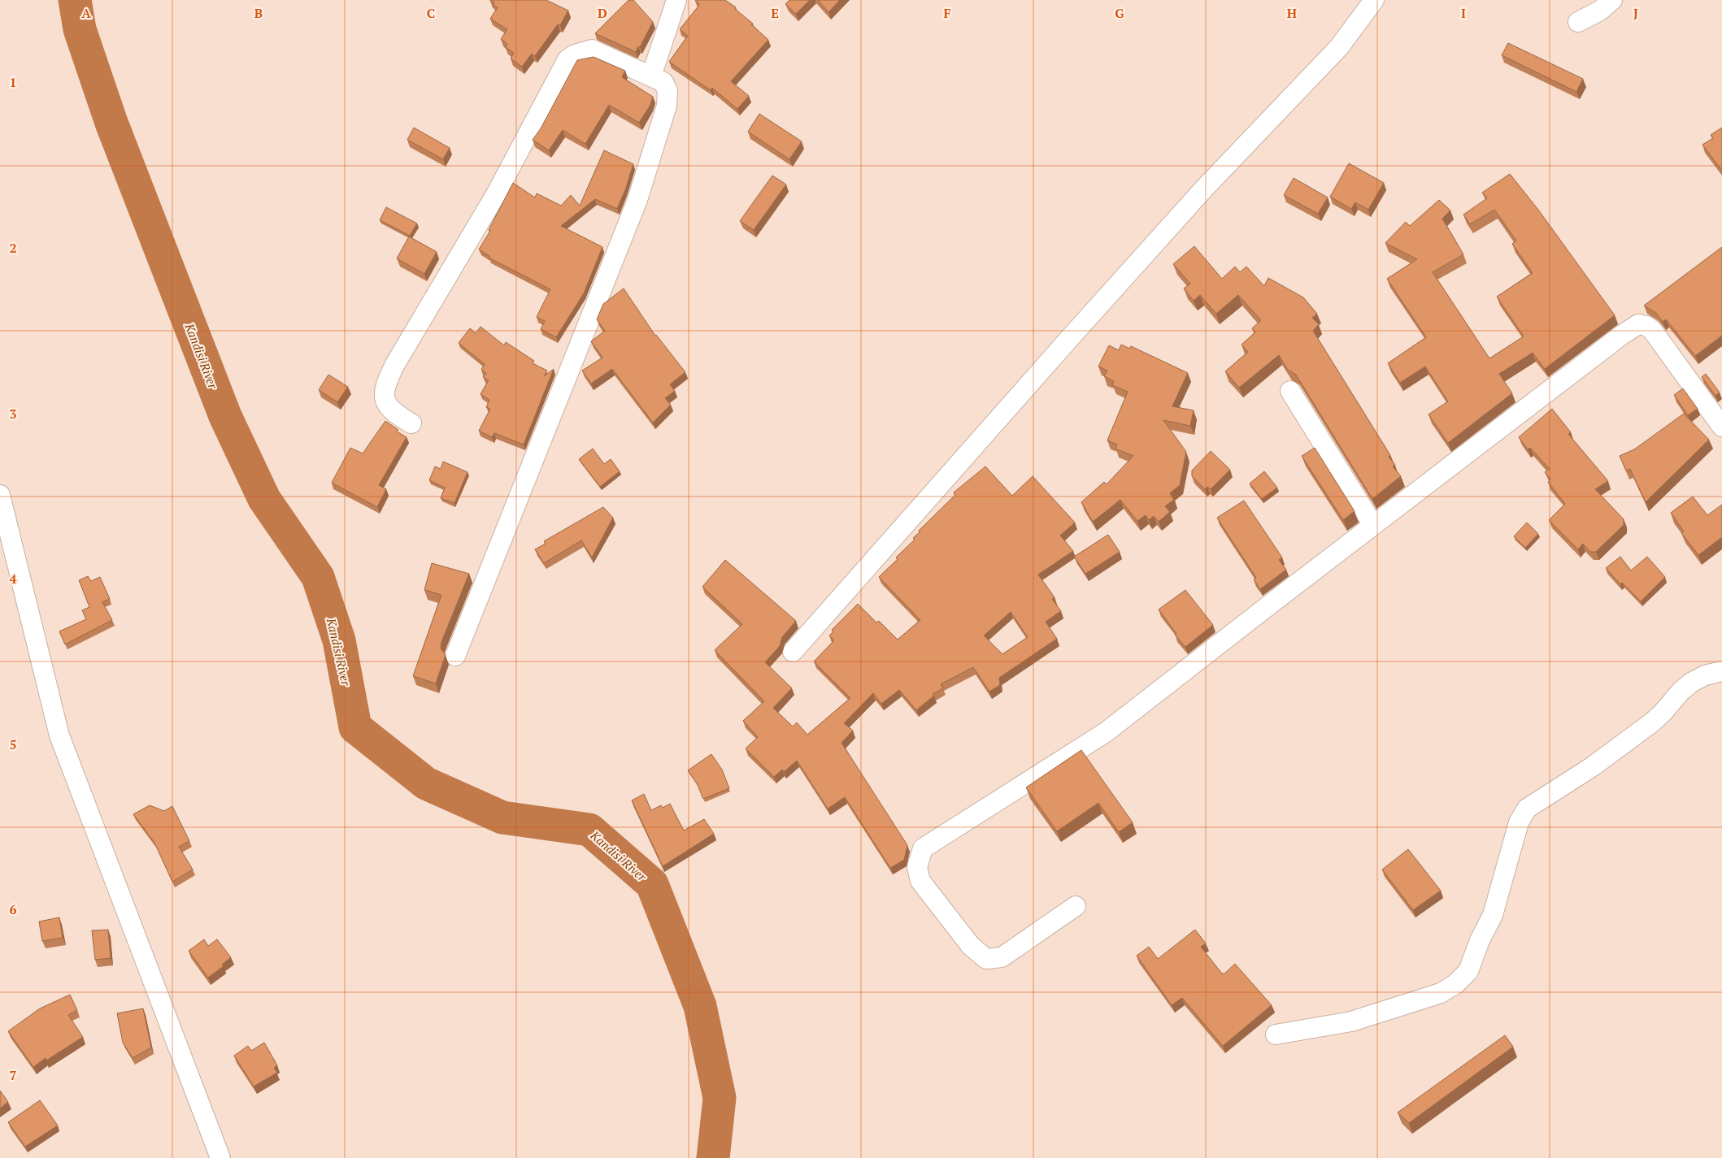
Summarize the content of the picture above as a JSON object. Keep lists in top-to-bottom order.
{
  "water": ["Kandisi River"],
  "grid": {
    "columns": [
      "A",
      "B",
      "C",
      "D",
      "E",
      "F",
      "G",
      "H",
      "I",
      "J"
    ],
    "rows": [
      "1",
      "2",
      "3",
      "4",
      "5",
      "6",
      "7"
    ]
  }
}
